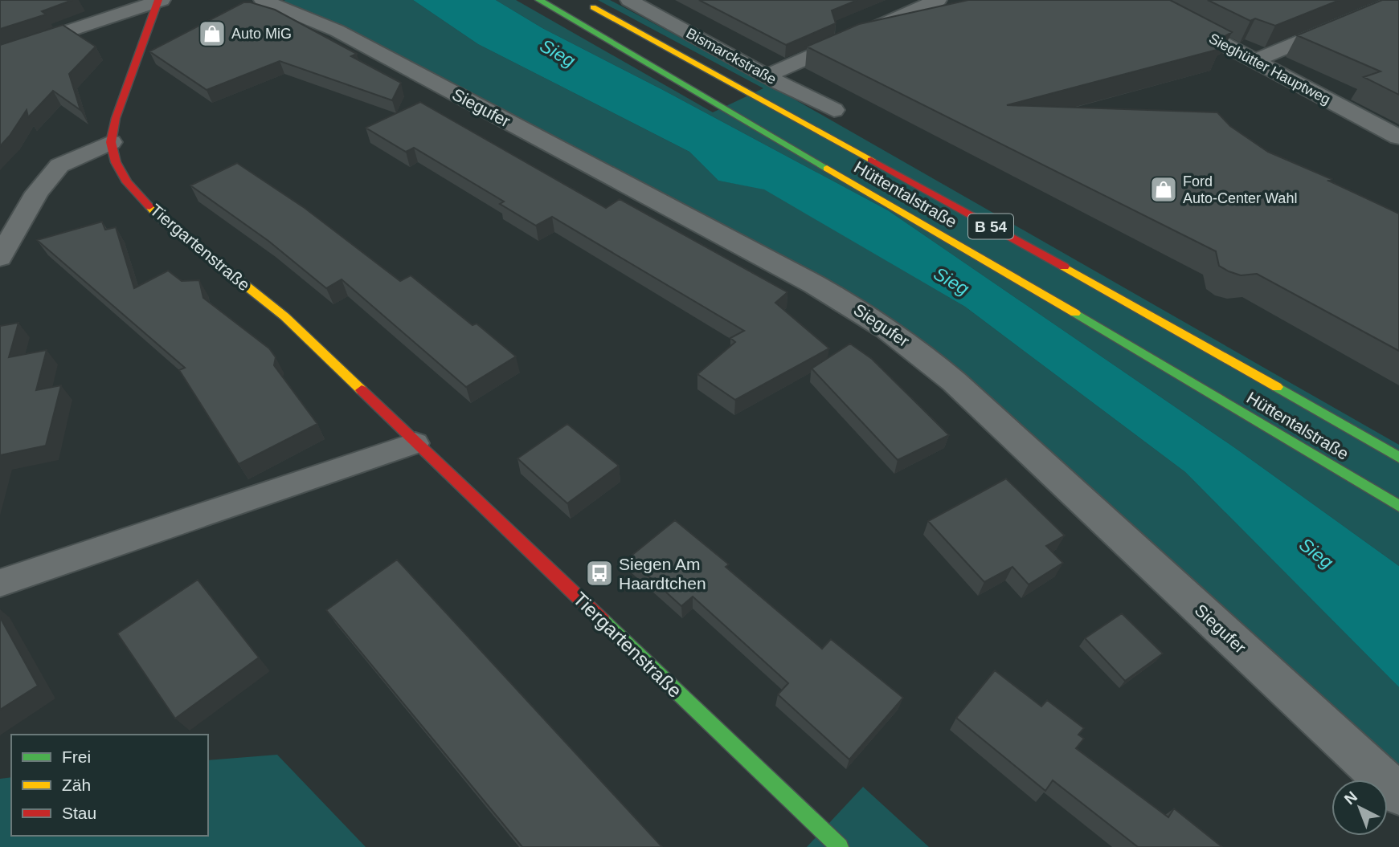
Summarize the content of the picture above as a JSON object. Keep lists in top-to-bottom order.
{
  "streets": {
    "main road": ["Hüttentalstraße", "B 54", "Tiergartenstraße"],
    "street": ["Bismarckstraße", "Sieghütter Hauptweg", "Siegufer"]
  },
  "water": ["Sieg"],
  "places": {
    "shop": ["Auto MiG", "Ford Auto-Center Wahl"],
    "bus stop": ["Siegen Am Haardtchen"]
  },
  "legend": ["Frei", "Zäh", "Stau"],
  "north": "top left"
}
